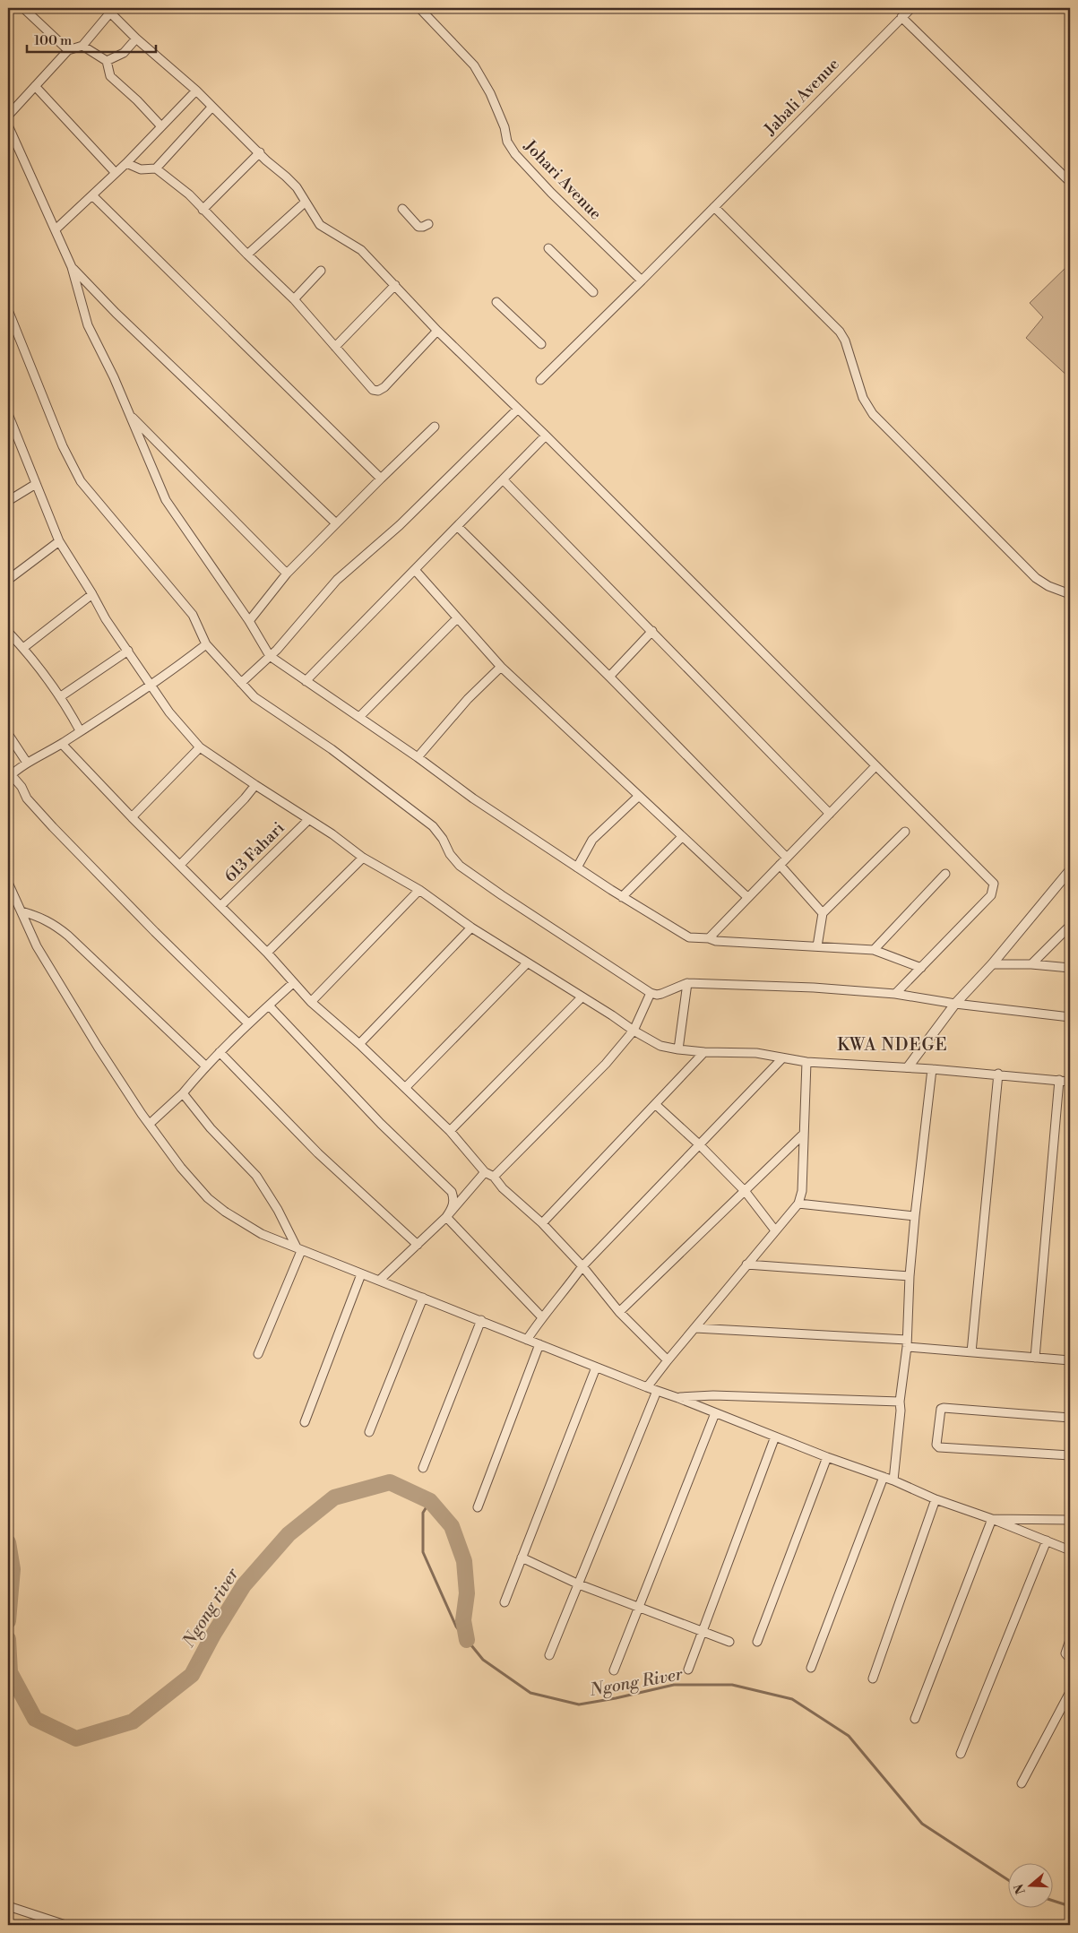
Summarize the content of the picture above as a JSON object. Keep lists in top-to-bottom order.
{
  "streets": {
    "street": ["Jabali Avenue", "Johari Avenue", "613 Fahari"]
  },
  "districts": ["KWA NDEGE"],
  "water": ["Ngong river", "Ngong River"],
  "scale_bar": "100 m",
  "north": "left"
}
